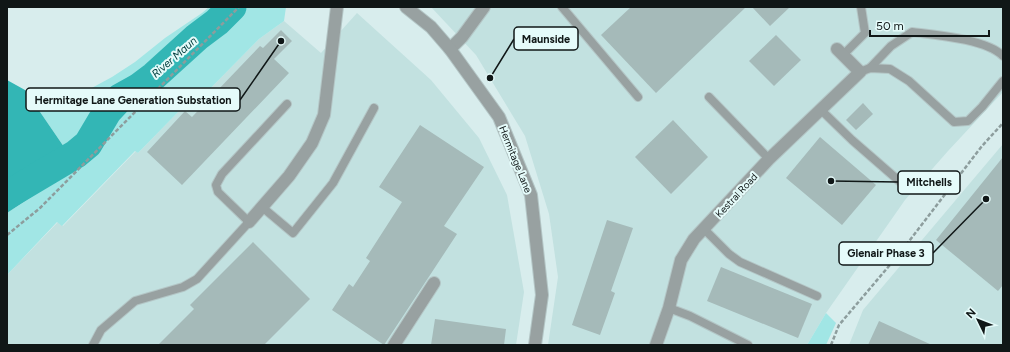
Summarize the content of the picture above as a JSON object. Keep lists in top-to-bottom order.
{
  "streets": {
    "street": ["Hermitage Lane", "Kestral Road"]
  },
  "water": ["River Maun"],
  "places": [
    "Hermitage Lane Generation Substation",
    "Maunside",
    "Mitchells",
    "Glenair Phase 3"
  ],
  "scale_bar": "50 m",
  "north": "top left"
}
